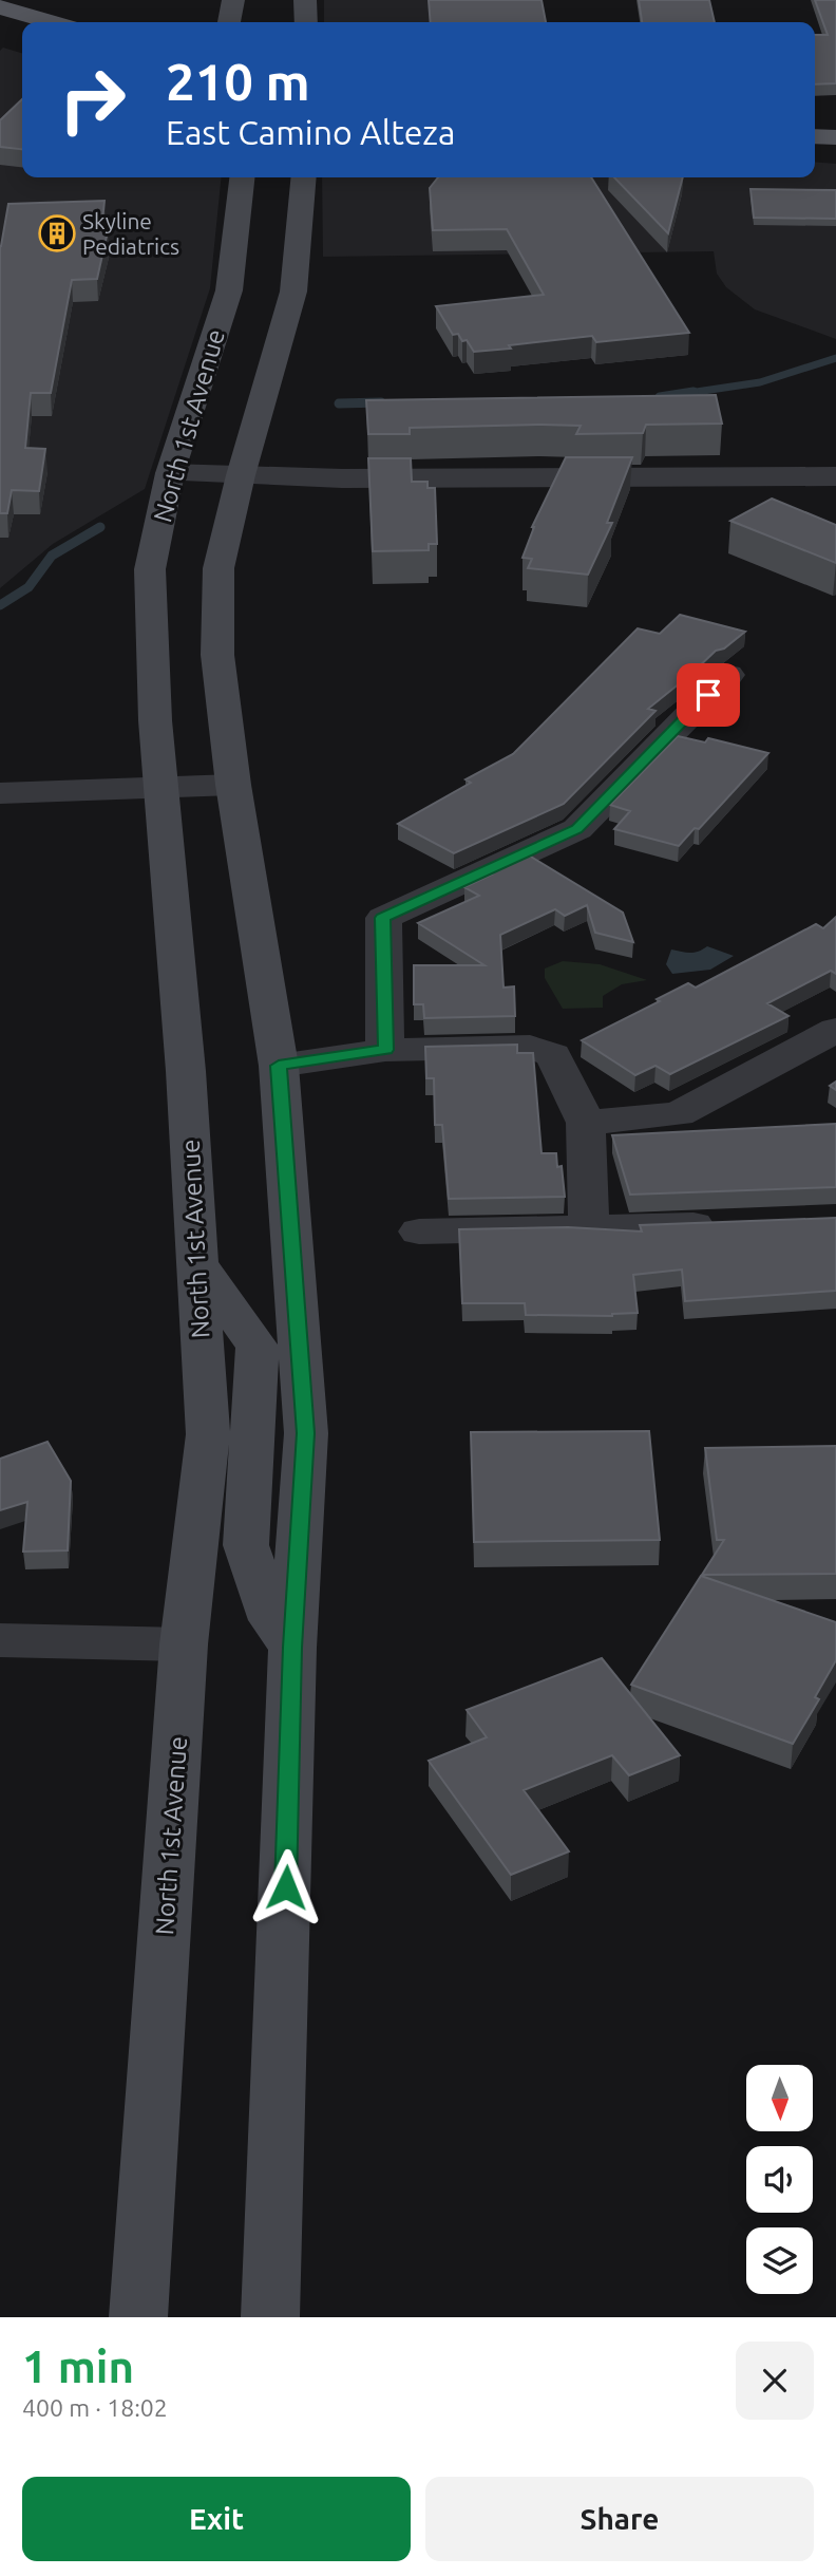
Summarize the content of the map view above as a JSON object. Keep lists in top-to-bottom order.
{
  "streets": {
    "main road": ["North 1st Avenue"]
  },
  "places": {
    "building": ["Skyline Pediatrics"]
  },
  "north": "bottom",
  "page": {
    "turn": ["210 m", "East Camino Alteza"],
    "heading": ["1 min", "400 m · 18:02"],
    "buttons": ["Exit", "Share"]
  }
}
